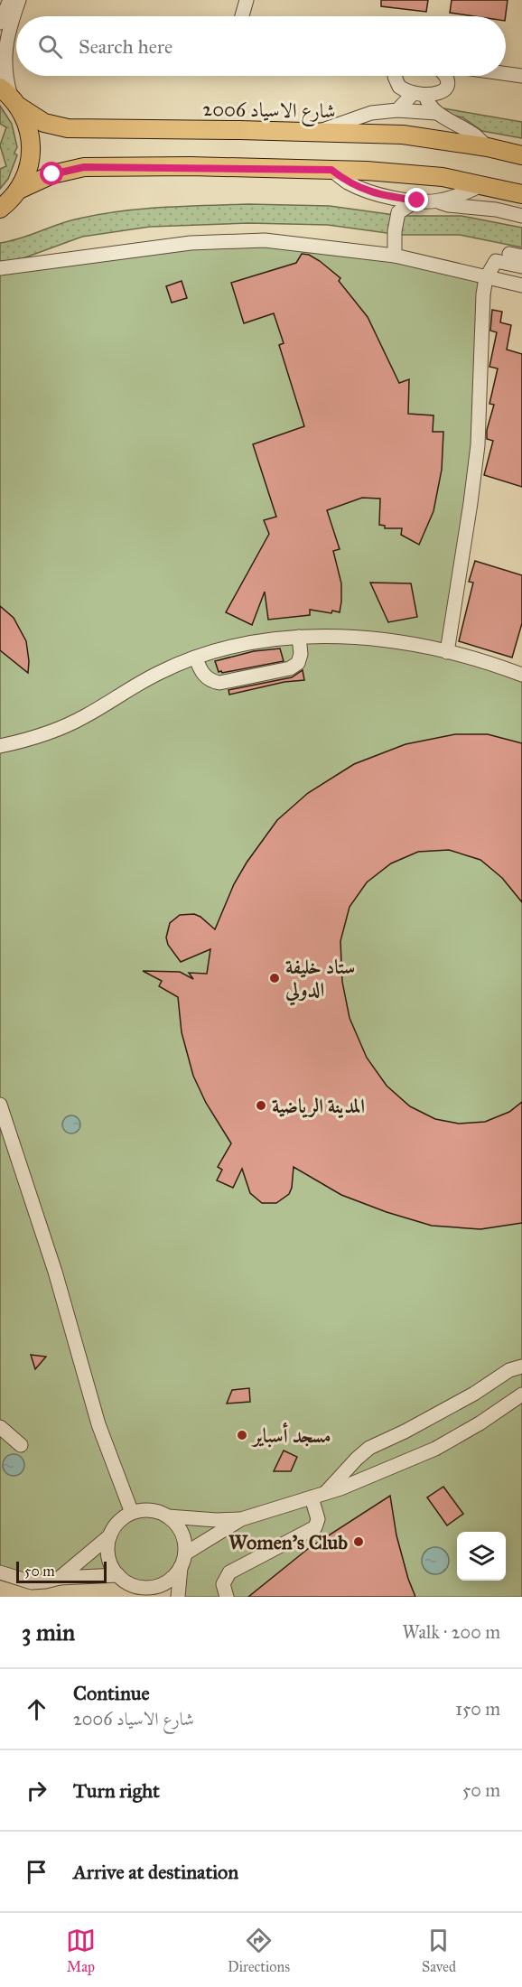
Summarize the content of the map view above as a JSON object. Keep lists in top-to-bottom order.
{
  "streets": {
    "main road": ["شارع الاسياد 2006"]
  },
  "places": [
    "ستاد خليفة الدولي",
    "المدينة الرياضية",
    "مسجد أسباير",
    "Women's Club"
  ],
  "scale_bar": "50 m",
  "page": {
    "search": "Search here",
    "scale": "50 m",
    "heading": ["3 min", "Walk · 200 m"],
    "list": [
      ["Continue", "شارع الاسياد 2006", "150 m"],
      ["Turn right", "50 m"],
      "Arrive at destination"
    ],
    "nav": ["Map", "Directions", "Saved"]
  }
}
